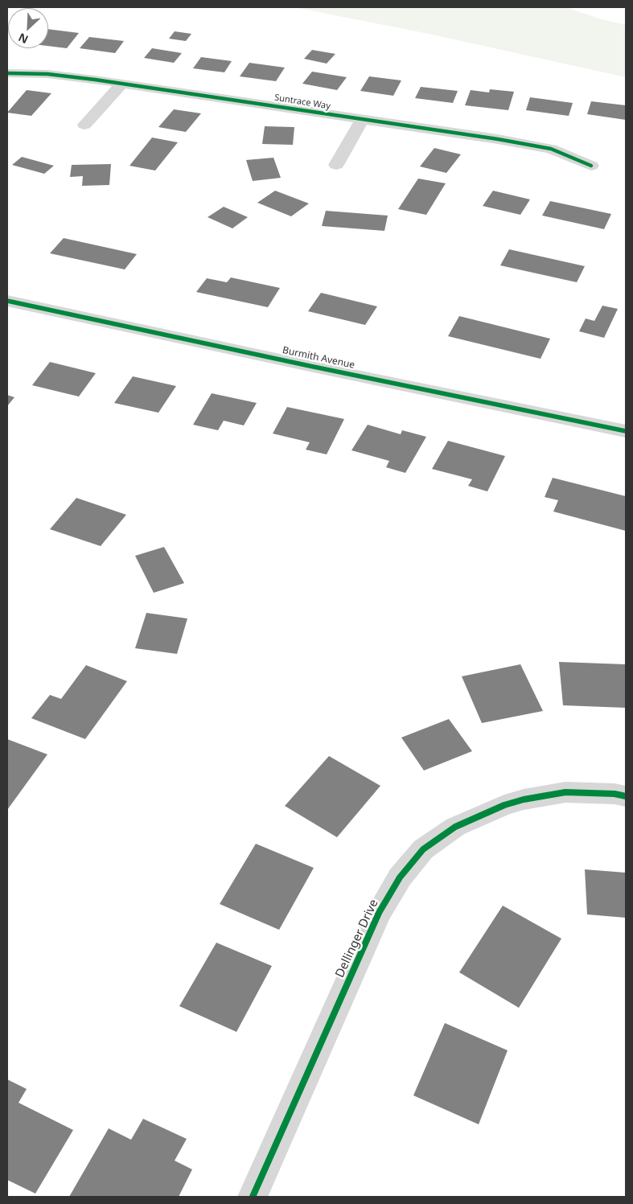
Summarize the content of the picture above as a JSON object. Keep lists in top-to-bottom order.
{
  "streets": {
    "street": ["Suntrace Way", "Burmith Avenue", "Dellinger Drive"]
  },
  "north": "bottom left"
}
